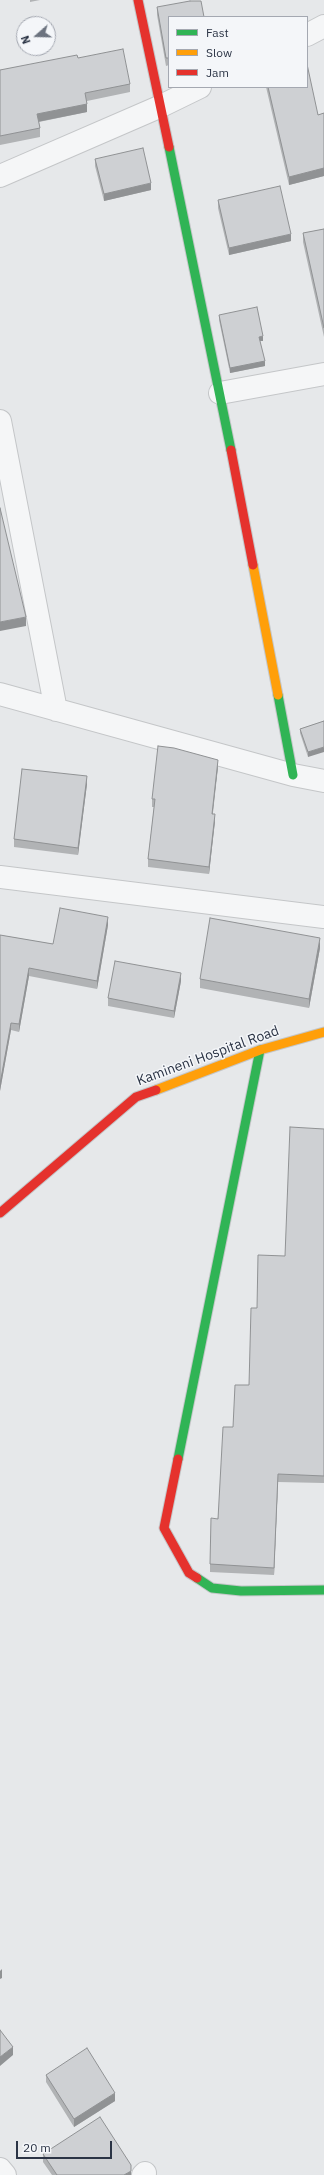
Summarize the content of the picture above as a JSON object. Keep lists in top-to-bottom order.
{
  "streets": {
    "street": ["Kamineni Hospital Road"]
  },
  "legend": ["Fast", "Slow", "Jam"],
  "scale_bar": "20 m",
  "north": "left"
}
